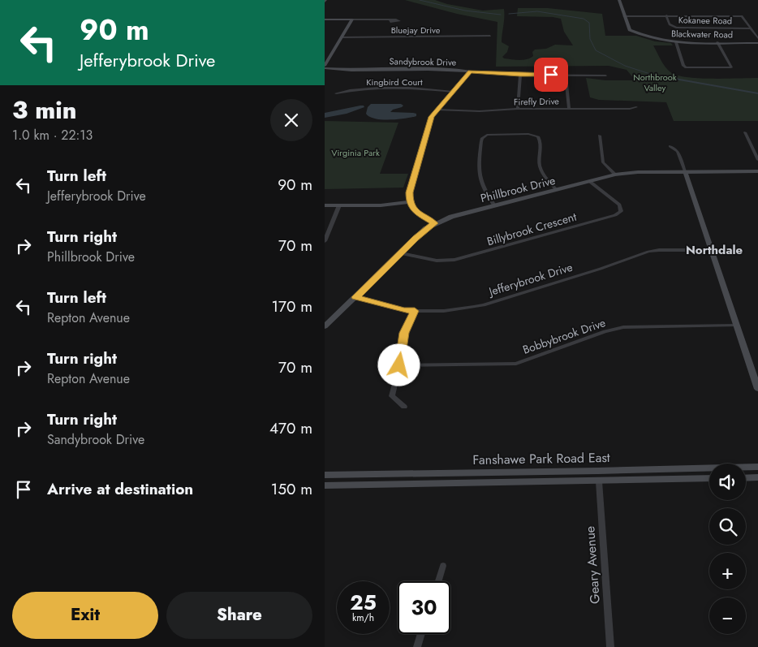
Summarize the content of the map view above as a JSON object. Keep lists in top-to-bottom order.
{
  "streets": {
    "street": [
      "Kokanee Road",
      "Bluejay Drive",
      "Blackwater Road",
      "Sandybrook Drive",
      "Kingbird Court",
      "Firefly Drive",
      "Phillbrook Drive",
      "Billybrook Crescent",
      "Jefferybrook Drive",
      "Bobbybrook Drive",
      "Fanshawe Park Road East",
      "Geary Avenue"
    ]
  },
  "crossings": [
    ["Phillbrook Drive", "Billybrook Crescent"],
    ["Phillbrook Drive", "Jefferybrook Drive"],
    ["Fanshawe Park Road East", "Geary Avenue"]
  ],
  "districts": ["Northdale"],
  "parks": ["Northbrook Valley", "Virginia Park"],
  "page": {
    "turn": ["90 m", "Jefferybrook Drive"],
    "heading": ["3 min", "1.0 km · 22:13"],
    "list": [
      {
        "name": "Turn left",
        "note": "Jefferybrook Drive",
        "value": "90 m"
      },
      {
        "name": "Turn right",
        "note": "Phillbrook Drive",
        "value": "70 m"
      },
      {
        "name": "Turn left",
        "note": "Repton Avenue",
        "value": "170 m"
      },
      {
        "name": "Turn right",
        "note": "Repton Avenue",
        "value": "70 m"
      },
      {
        "name": "Turn right",
        "note": "Sandybrook Drive",
        "value": "470 m"
      },
      {
        "name": "Arrive at destination",
        "value": "150 m"
      }
    ],
    "map_buttons": ["+", "−"],
    "speed": "25 km/h",
    "limit": "30",
    "buttons": ["Exit", "Share"]
  }
}
